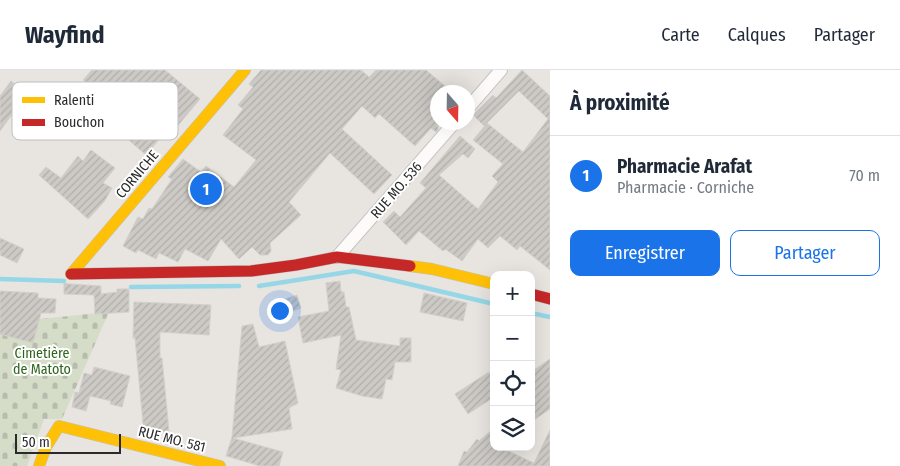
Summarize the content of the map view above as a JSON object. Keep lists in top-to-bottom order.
{
  "streets": {
    "street": ["CORNICHE", "RUE MO. 536", "RUE MO. 581"]
  },
  "crossings": [
    ["CORNICHE", "RUE MO. 536"]
  ],
  "parks": ["Cimetière de Matoto"],
  "legend": ["Ralenti", "Bouchon"],
  "scale_bar": "50 m",
  "north": "bottom",
  "page": {
    "header": "Wayfind",
    "nav": ["Carte", "Calques", "Partager"],
    "heading": "À proximité",
    "list": [
      {
        "mark": "1",
        "name": "Pharmacie Arafat",
        "note": "Pharmacie · Corniche",
        "value": "70 m"
      }
    ],
    "pins": "1",
    "buttons": ["Enregistrer", "Partager"],
    "map_buttons": ["+", "−"],
    "scale": "50 m"
  }
}
